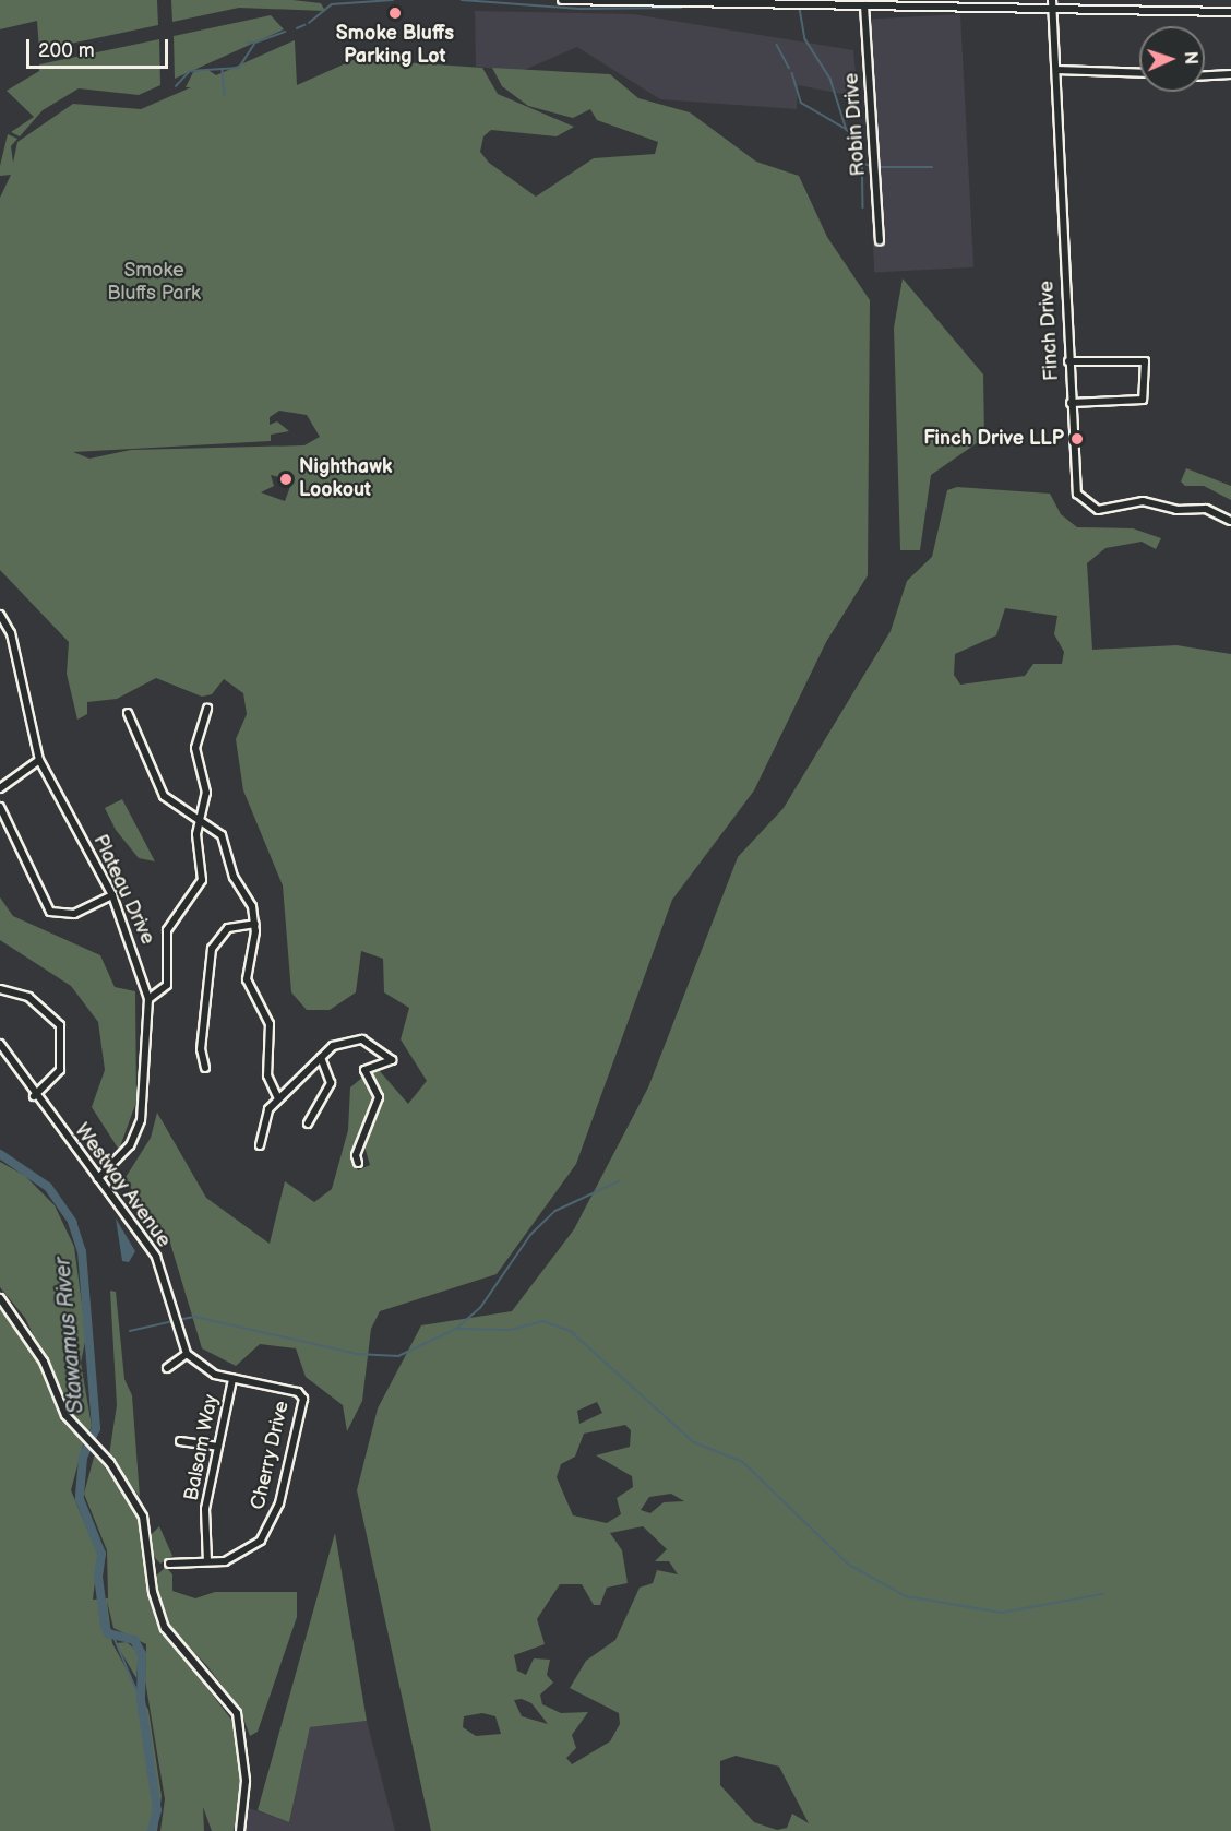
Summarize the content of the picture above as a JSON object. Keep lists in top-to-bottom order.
{
  "streets": {
    "street": [
      "Robin Drive",
      "Finch Drive",
      "Plateau Drive",
      "Westway Avenue",
      "Balsam Way",
      "Cherry Drive"
    ]
  },
  "crossings": [
    ["Plateau Drive", "Westway Avenue"],
    ["Westway Avenue", "Balsam Way"],
    ["Westway Avenue", "Cherry Drive"],
    ["Balsam Way", "Cherry Drive"]
  ],
  "water": ["Stawamus River"],
  "parks": ["Smoke Bluffs Park"],
  "places": ["Smoke Bluffs Parking Lot", "Finch Drive LLP", "Nighthawk Lookout"],
  "scale_bar": "200 m",
  "north": "right"
}
